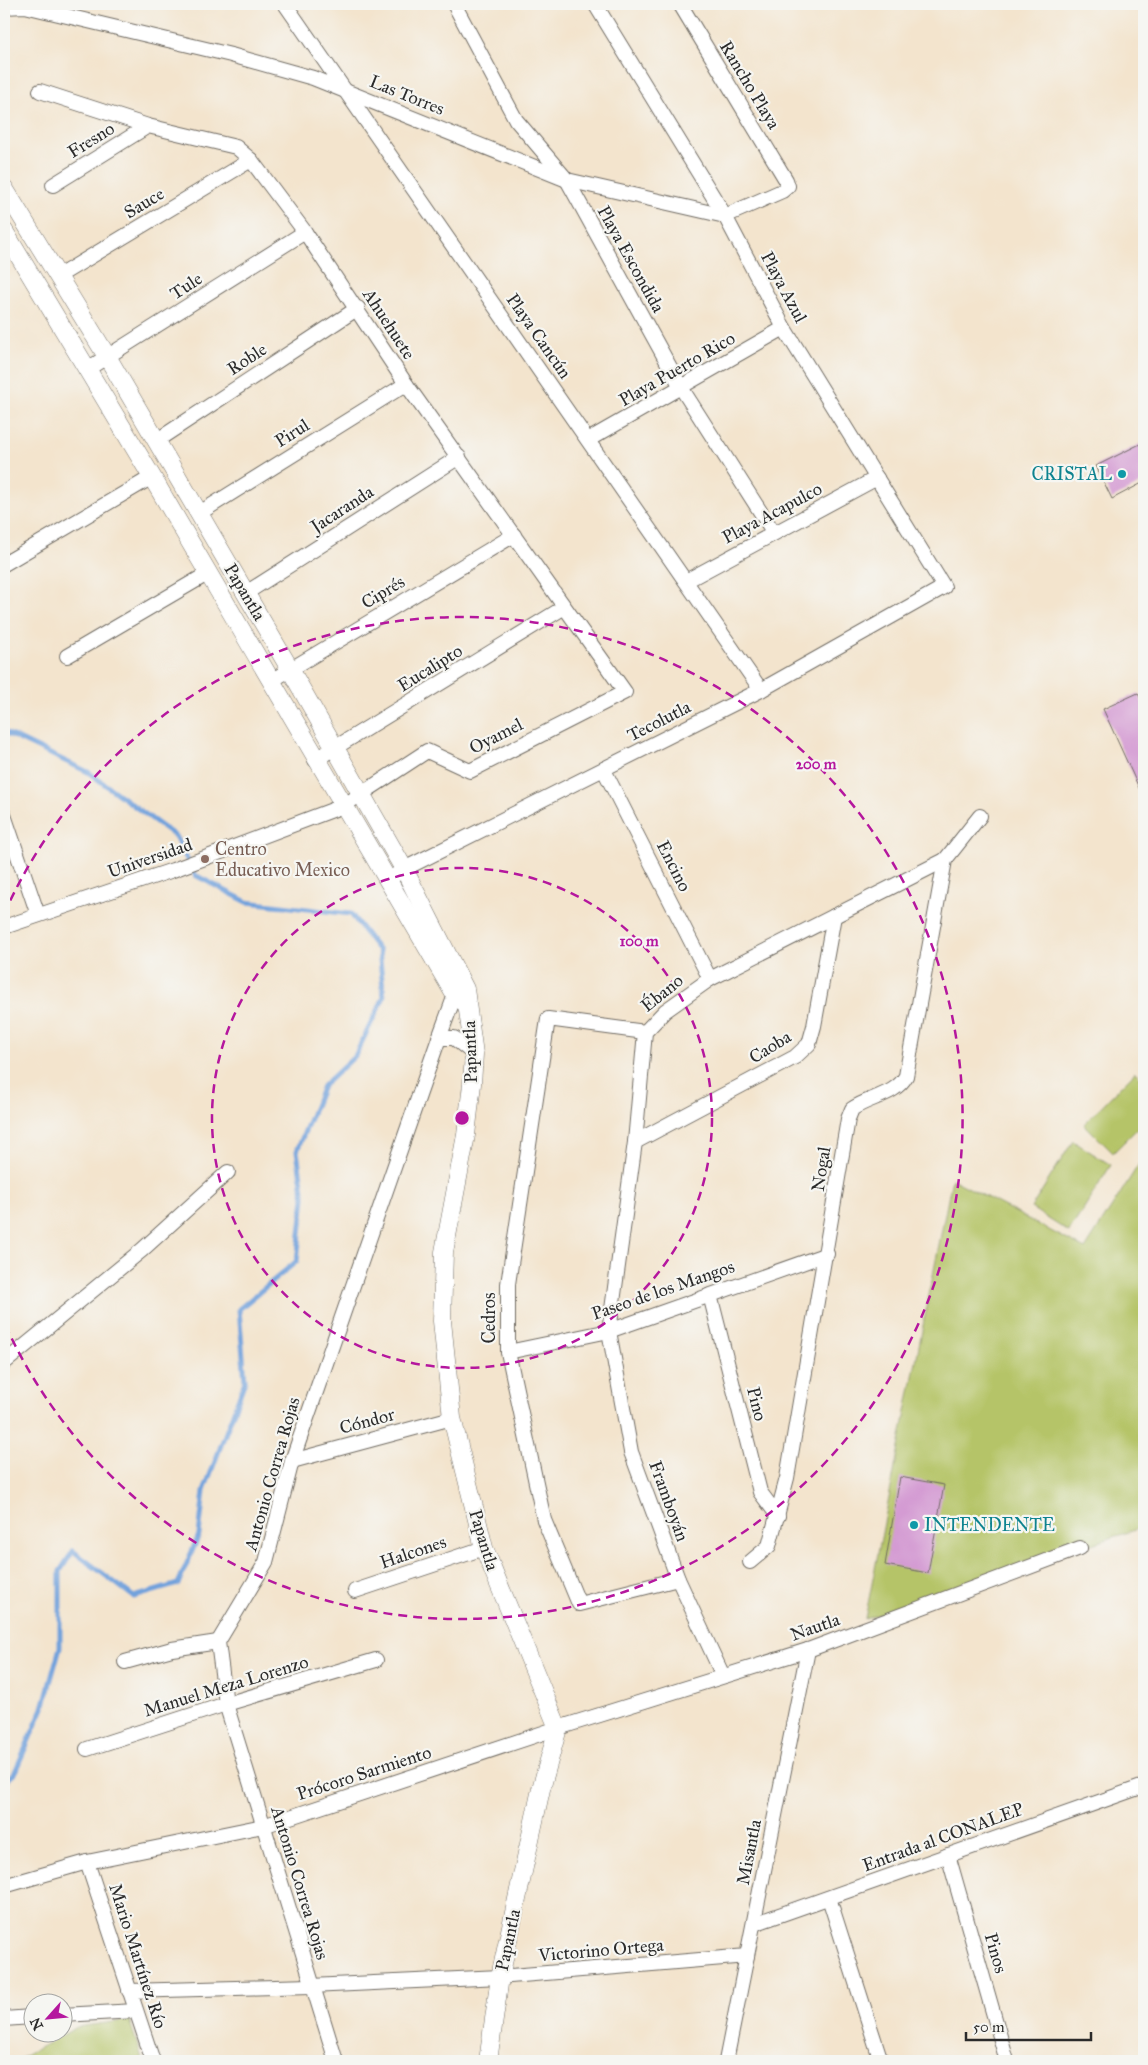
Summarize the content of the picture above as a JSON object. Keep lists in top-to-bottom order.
{
  "streets": {
    "street": [
      "Rancho Playa",
      "Las Torres",
      "Fresno",
      "Sauce",
      "Playa Escondida",
      "Tule",
      "Playa Azul",
      "Ahuehuete",
      "Playa Cancún",
      "Roble",
      "Playa Puerto Rico",
      "Pirul",
      "Jacaranda",
      "Playa Acapulco",
      "Papantla",
      "Ciprés",
      "Eucalipto",
      "Tecolutla",
      "Oyamel",
      "Universidad",
      "Encino",
      "Ébano",
      "Caoba",
      "Nogal",
      "Paseo de los Mangos",
      "Cedros",
      "Pino",
      "Cóndor",
      "Antonio Correa Rojas",
      "Framboyán",
      "Halcones",
      "Nautla",
      "Manuel Meza Lorenzo",
      "Prócoro Sarmiento",
      "Entrada al CONALEP",
      "Misantla",
      "Victorino Ortega",
      "Pinos",
      "Mario Martínez Río"
    ]
  },
  "crossings": [
    ["Rancho Playa", "Las Torres"],
    ["Rancho Playa", "Playa Azul"],
    ["Las Torres", "Playa Escondida"],
    ["Las Torres", "Playa Azul"],
    ["Las Torres", "Playa Cancún"],
    ["Fresno", "Ahuehuete"],
    ["Sauce", "Ahuehuete"],
    ["Sauce", "Papantla"],
    ["Playa Escondida", "Playa Puerto Rico"],
    ["Playa Escondida", "Playa Acapulco"],
    ["Tule", "Ahuehuete"],
    ["Tule", "Papantla"],
    ["Playa Azul", "Playa Puerto Rico"],
    ["Playa Azul", "Playa Acapulco"],
    ["Playa Azul", "Tecolutla"],
    ["Ahuehuete", "Roble"],
    ["Ahuehuete", "Pirul"],
    ["Ahuehuete", "Jacaranda"],
    ["Ahuehuete", "Ciprés"],
    ["Ahuehuete", "Eucalipto"],
    ["Ahuehuete", "Oyamel"],
    ["Playa Cancún", "Playa Puerto Rico"],
    ["Playa Cancún", "Playa Acapulco"],
    ["Playa Cancún", "Tecolutla"],
    ["Roble", "Papantla"],
    ["Pirul", "Papantla"],
    ["Jacaranda", "Papantla"],
    ["Papantla", "Ciprés"],
    ["Papantla", "Eucalipto"],
    ["Papantla", "Tecolutla"],
    ["Papantla", "Oyamel"],
    ["Papantla", "Universidad"],
    ["Papantla", "Cóndor"],
    ["Papantla", "Antonio Correa Rojas"],
    ["Papantla", "Halcones"],
    ["Papantla", "Nautla"],
    ["Papantla", "Prócoro Sarmiento"],
    ["Papantla", "Victorino Ortega"],
    ["Tecolutla", "Encino"],
    ["Oyamel", "Universidad"],
    ["Encino", "Ébano"],
    ["Ébano", "Caoba"],
    ["Ébano", "Nogal"],
    ["Ébano", "Paseo de los Mangos"],
    ["Ébano", "Cedros"],
    ["Ébano", "Framboyán"],
    ["Nogal", "Paseo de los Mangos"],
    ["Nogal", "Pino"],
    ["Paseo de los Mangos", "Cedros"],
    ["Paseo de los Mangos", "Pino"],
    ["Paseo de los Mangos", "Framboyán"],
    ["Cedros", "Framboyán"],
    ["Cóndor", "Antonio Correa Rojas"],
    ["Antonio Correa Rojas", "Manuel Meza Lorenzo"],
    ["Antonio Correa Rojas", "Prócoro Sarmiento"],
    ["Antonio Correa Rojas", "Victorino Ortega"],
    ["Framboyán", "Nautla"],
    ["Nautla", "Prócoro Sarmiento"],
    ["Nautla", "Misantla"],
    ["Prócoro Sarmiento", "Mario Martínez Río"],
    ["Entrada al CONALEP", "Misantla"],
    ["Entrada al CONALEP", "Pinos"],
    ["Misantla", "Victorino Ortega"],
    ["Victorino Ortega", "Mario Martínez Río"]
  ],
  "places": ["CRISTAL", "Centro Educativo Mexico", "INTENDENTE"],
  "scale_bar": "50 m",
  "north": "bottom left",
  "rings": ["200 m", "100 m"]
}
